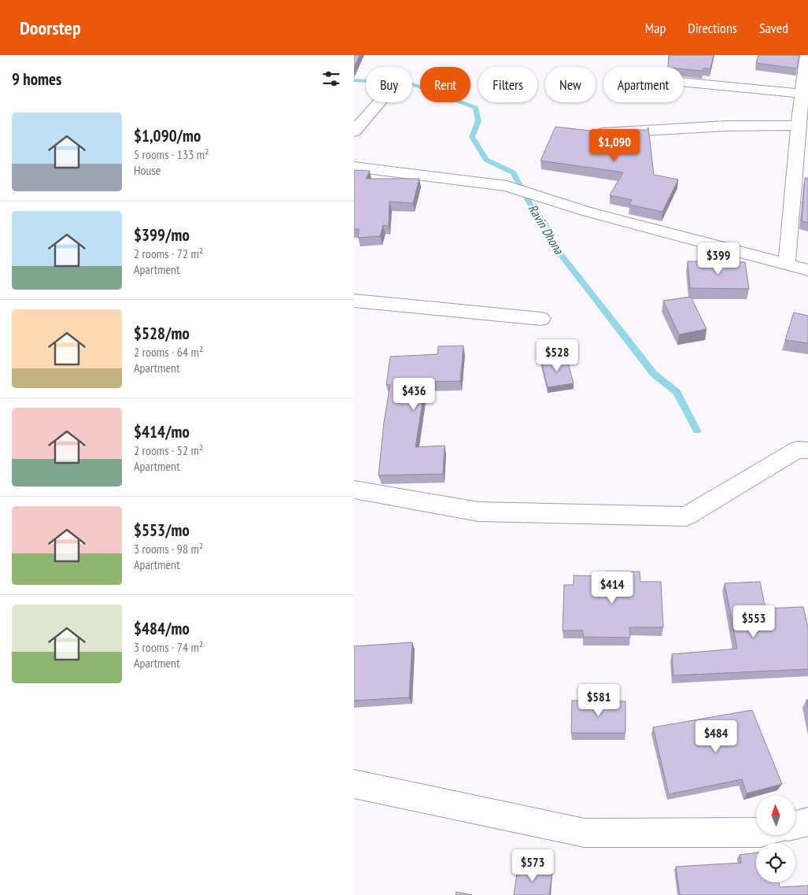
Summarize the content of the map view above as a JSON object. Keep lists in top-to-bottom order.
{
  "water": ["Ravin Dhona"],
  "north": "top",
  "page": {
    "header": "Doorstep",
    "nav": ["Map", "Directions", "Saved"],
    "heading": "9 homes",
    "chip": [
      "Buy",
      "Rent",
      "Filters",
      "New",
      "Apartment"
    ],
    "list": [
      {
        "name": "$1,090/mo",
        "note": "5 rooms · 133 m² · House"
      },
      {
        "name": "$399/mo",
        "note": "2 rooms · 72 m² · Apartment"
      },
      {
        "name": "$528/mo",
        "note": "2 rooms · 64 m² · Apartment"
      },
      {
        "name": "$414/mo",
        "note": "2 rooms · 52 m² · Apartment"
      },
      {
        "name": "$553/mo",
        "note": "3 rooms · 98 m² · Apartment"
      },
      {
        "name": "$484/mo",
        "note": "3 rooms · 74 m² · Apartment"
      }
    ],
    "price": [
      "$1,090",
      "$399",
      "$528",
      "$436",
      "$414",
      "$553",
      "$581",
      "$484",
      "$573"
    ]
  }
}
